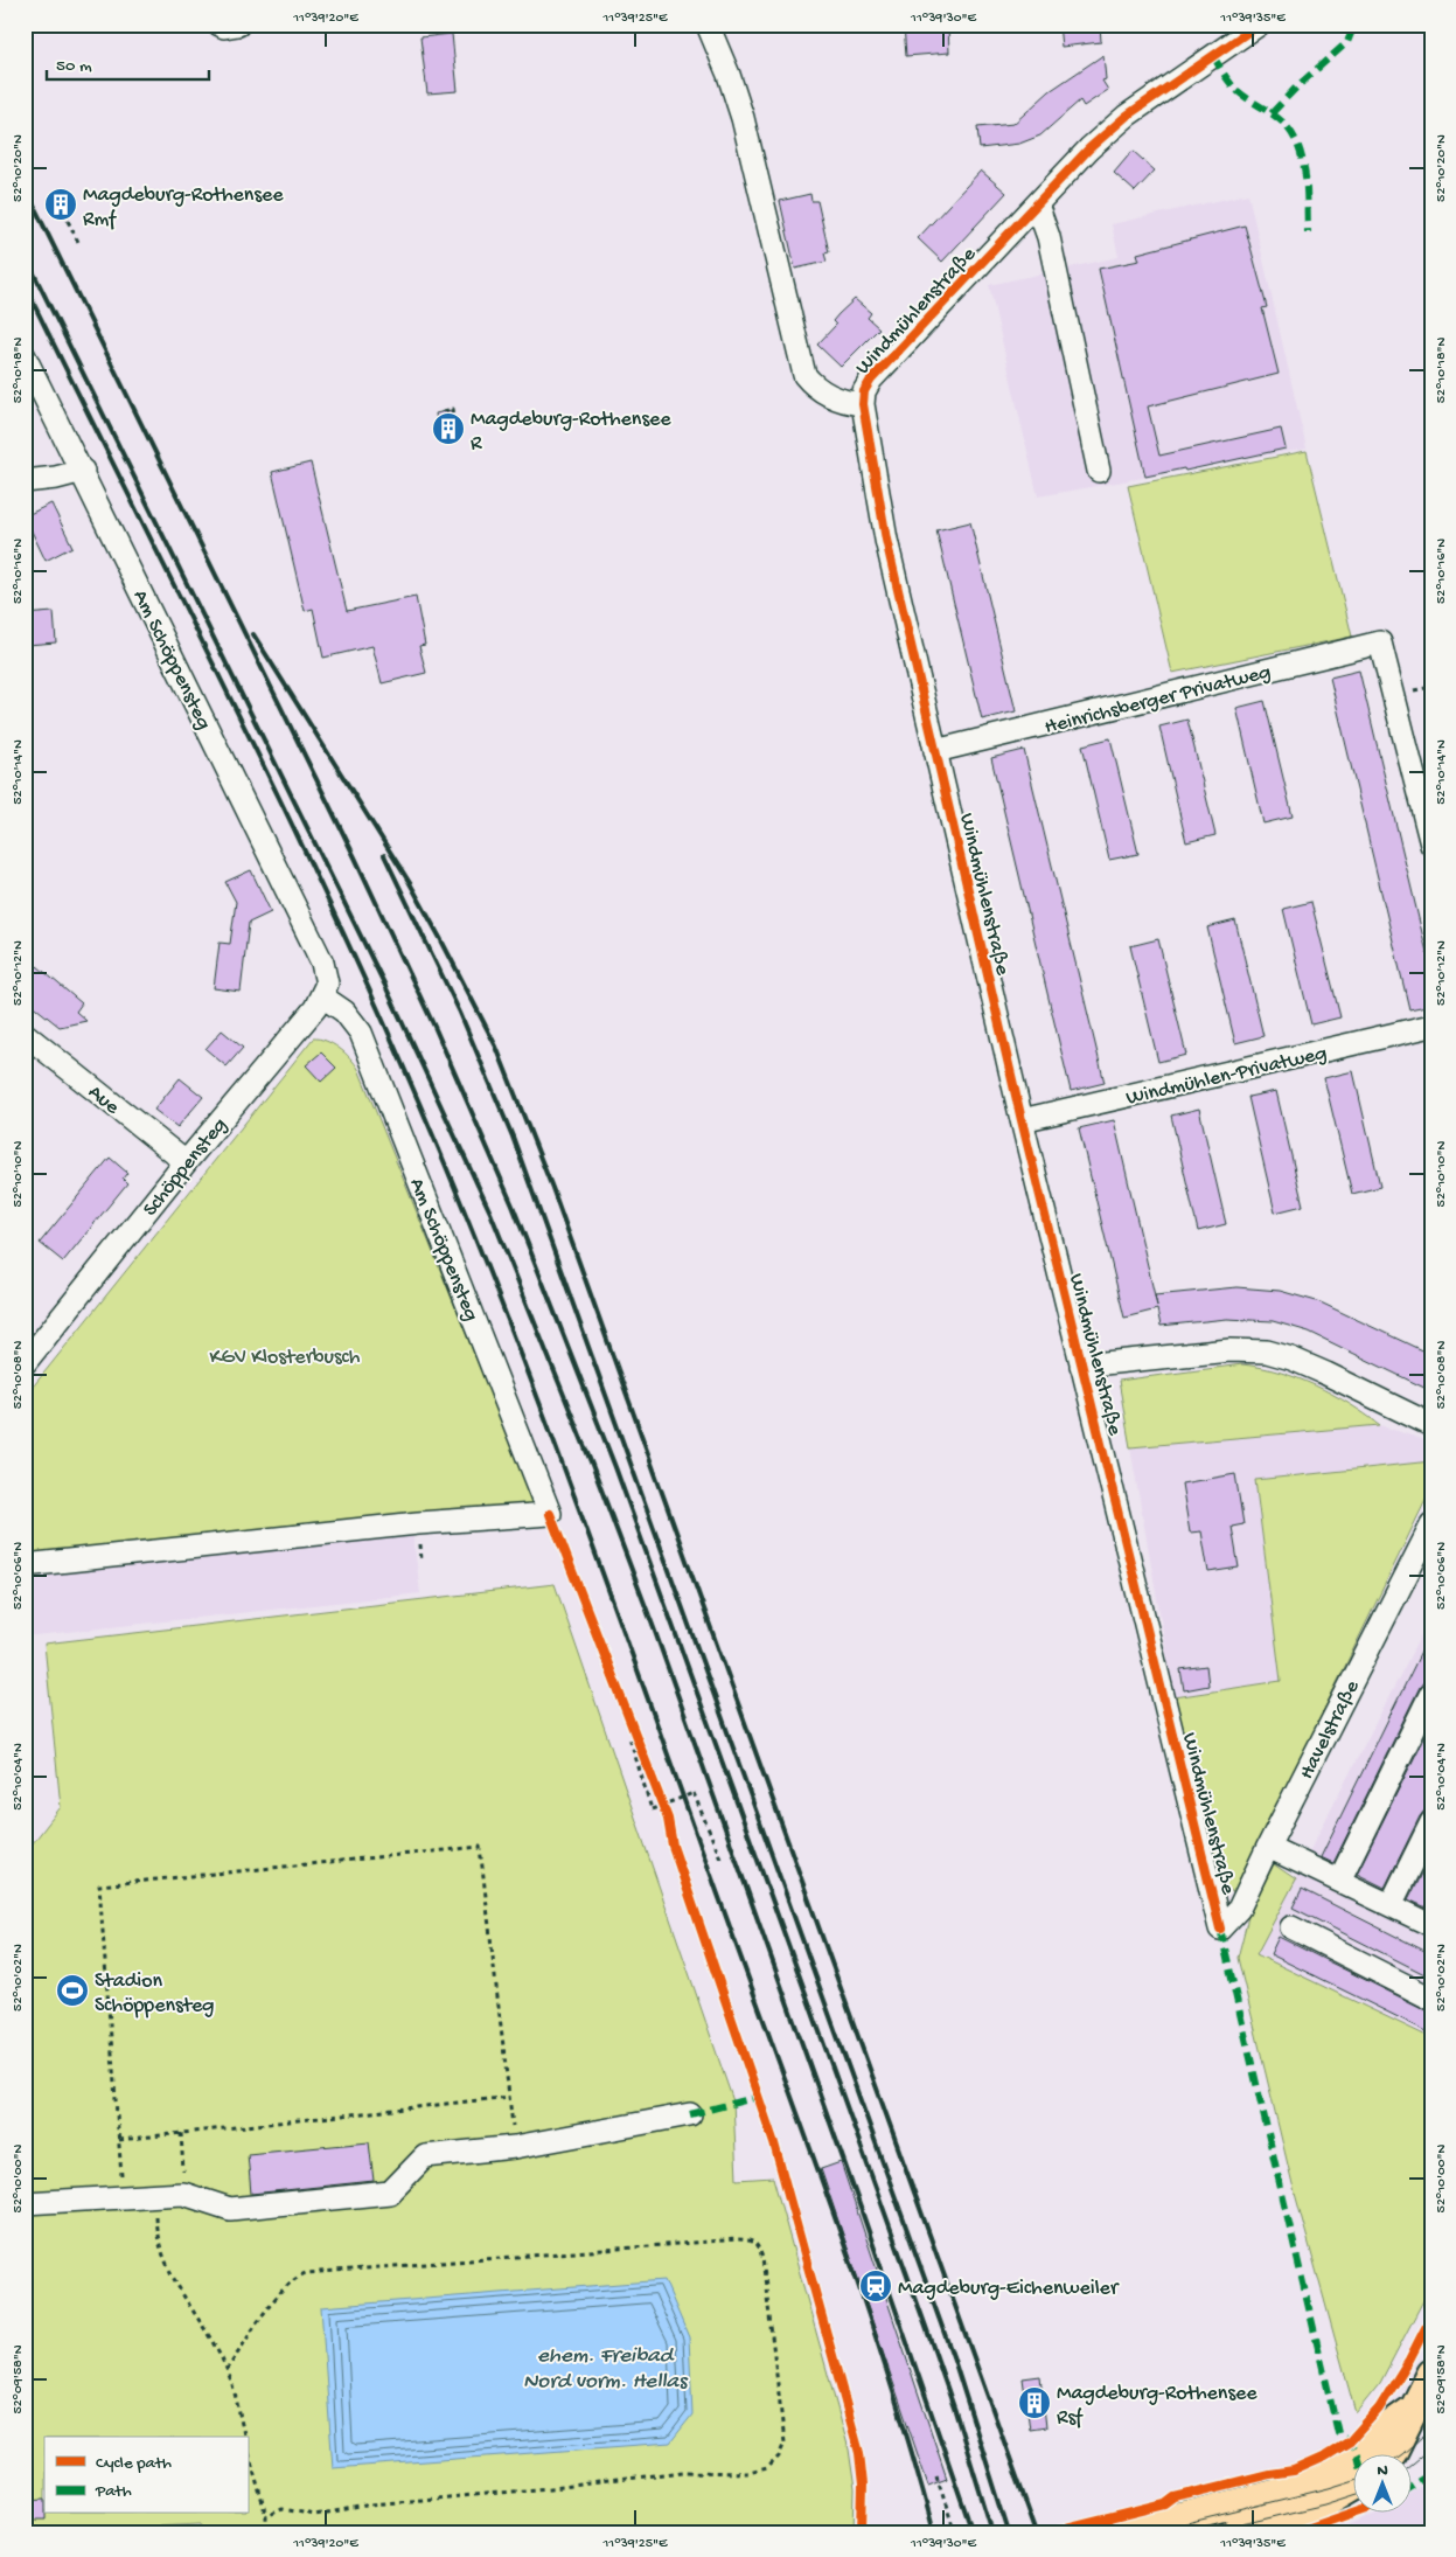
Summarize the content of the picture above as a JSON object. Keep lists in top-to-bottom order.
{
  "streets": {
    "street": [
      "Windmühlenstraße",
      "Am Schöppensteg",
      "Heinrichsberger Privatweg",
      "Windmühlen-Privatweg",
      "Aue",
      "Schöppensteg",
      "Havelstraße"
    ]
  },
  "crossings": [
    ["Windmühlenstraße", "Heinrichsberger Privatweg"],
    ["Windmühlenstraße", "Windmühlen-Privatweg"],
    ["Windmühlenstraße", "Havelstraße"],
    ["Am Schöppensteg", "Schöppensteg"],
    ["Aue", "Schöppensteg"]
  ],
  "water": ["ehem. Freibad Nord vorm. Hellas"],
  "parks": ["KGV Klosterbusch"],
  "places": {
    "building": ["Magdeburg-Rothensee Rmf", "Magdeburg-Rothensee R", "Magdeburg-Rothensee Rsf"],
    "sports": ["Stadion Schöppensteg"],
    "station": ["Magdeburg-Eichenweiler"]
  },
  "legend": ["Cycle path", "Path"],
  "scale_bar": "50 m",
  "north": "top",
  "coordinates": [
    "11°39'20\"E",
    "11°39'25\"E",
    "11°39'30\"E",
    "11°39'35\"E",
    "52°10'20\"N",
    "52°10'18\"N",
    "52°10'16\"N",
    "52°10'14\"N",
    "52°10'12\"N",
    "52°10'10\"N",
    "52°10'08\"N",
    "52°10'06\"N",
    "52°10'04\"N",
    "52°10'02\"N",
    "52°10'00\"N",
    "52°09'58\"N"
  ]
}
